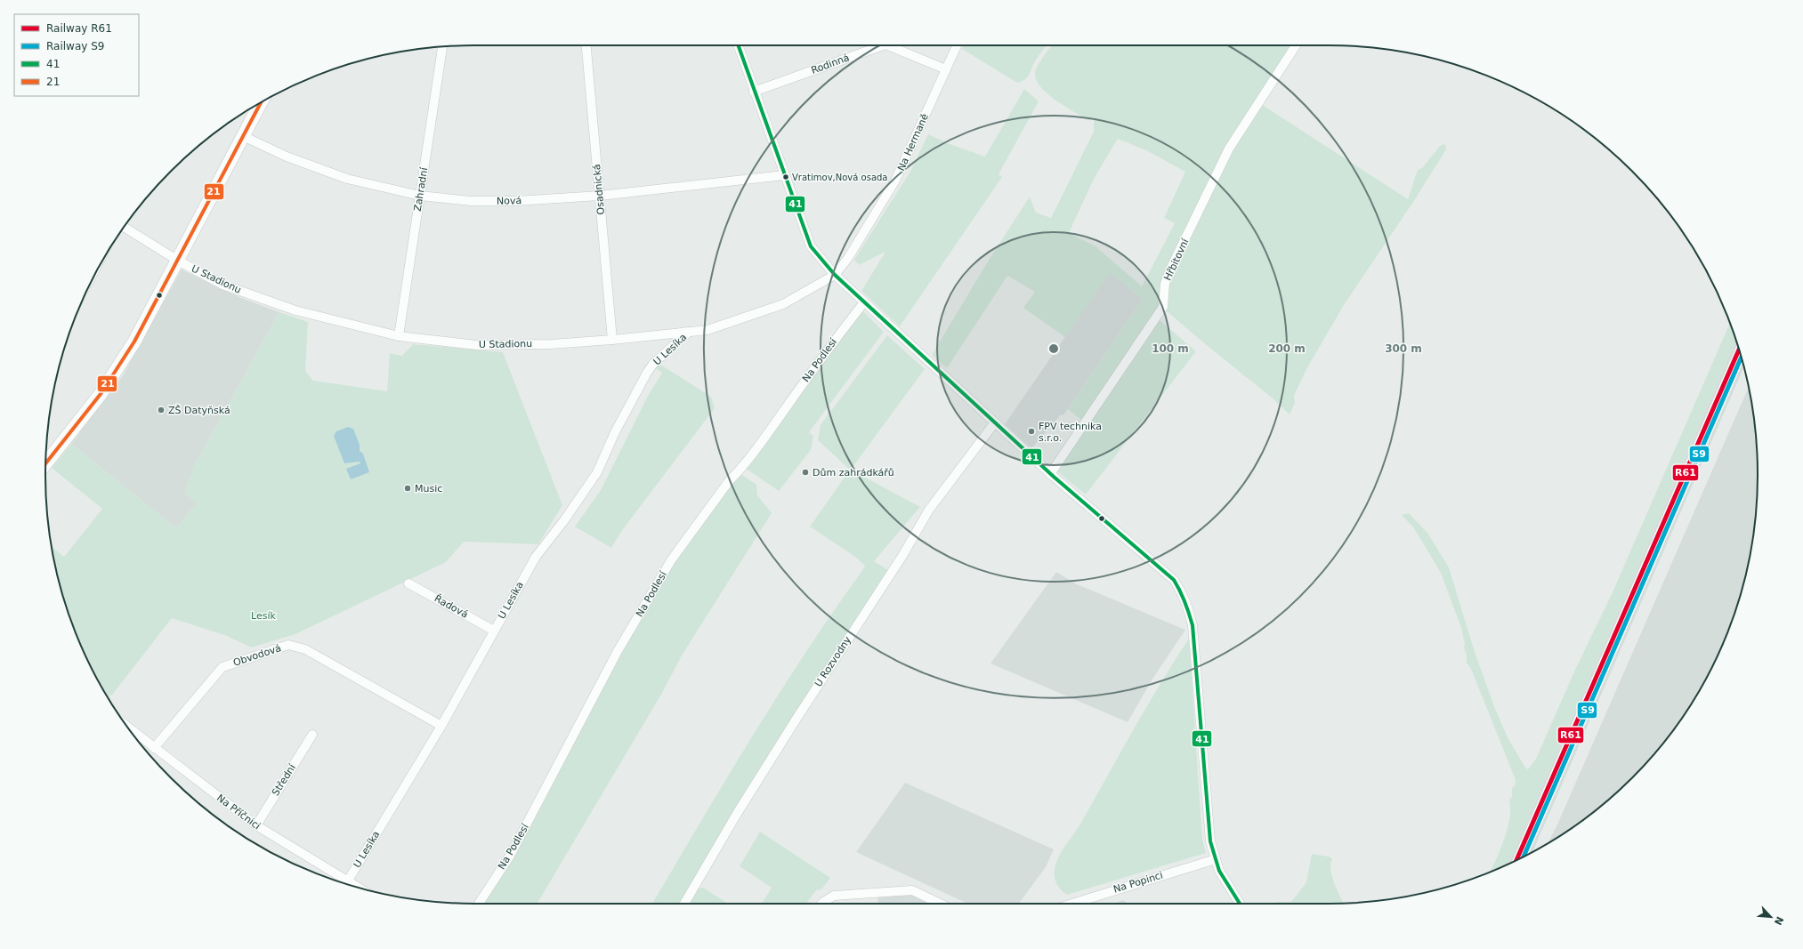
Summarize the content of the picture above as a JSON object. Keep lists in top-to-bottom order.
{
  "streets": {
    "street": [
      "Rodinná",
      "Na Hermaně",
      "Zahradní",
      "Osadnická",
      "Nová",
      "Hřbitovní",
      "U Stadionu",
      "U Lesíka",
      "Na Podlesí",
      "Řadová",
      "Obvodová",
      "U Rozvodny",
      "Střední",
      "Na Příčnici",
      "Na Popinci"
    ]
  },
  "crossings": [
    ["Rodinná", "Na Hermaně"],
    ["Na Hermaně", "U Stadionu"],
    ["Zahradní", "Nová"],
    ["Zahradní", "U Stadionu"],
    ["Osadnická", "Nová"],
    ["Osadnická", "U Stadionu"],
    ["U Stadionu", "U Lesíka"],
    ["U Lesíka", "Řadová"],
    ["U Lesíka", "Obvodová"],
    ["U Lesíka", "Na Příčnici"],
    ["Obvodová", "Na Příčnici"],
    ["Střední", "Na Příčnici"]
  ],
  "parks": ["Lesík"],
  "places": [
    "Vratimov,Nová osada",
    "ZŠ Datyňská",
    "FPV technika s.r.o.",
    "Dům zahrádkářů",
    "Music"
  ],
  "lines": [
    "transit line 41",
    "transit line 21",
    "rail line R61",
    "rail line S9"
  ],
  "legend": [
    "Railway R61",
    "Railway S9",
    "41",
    "21"
  ],
  "north": "bottom right",
  "rings": ["100 m", "200 m", "300 m"]
}
